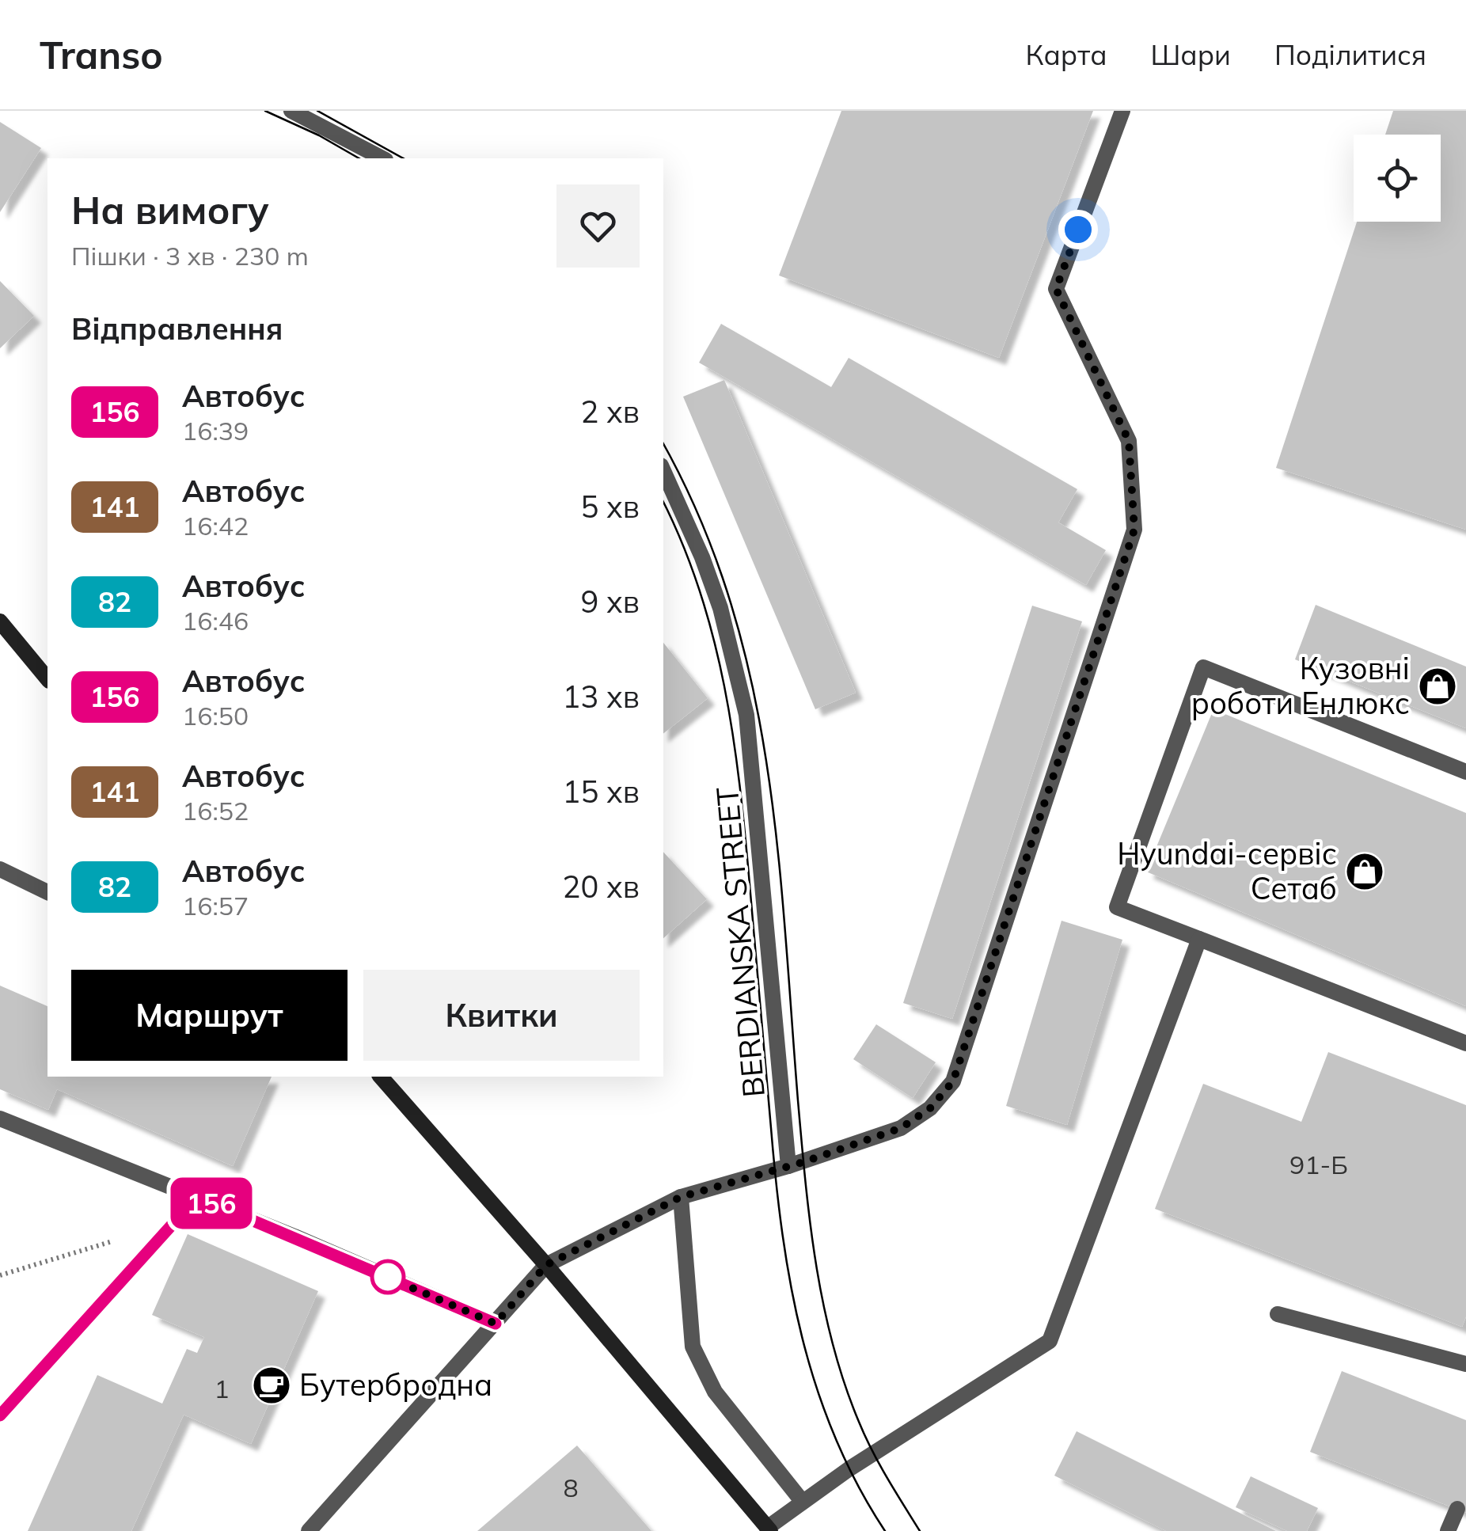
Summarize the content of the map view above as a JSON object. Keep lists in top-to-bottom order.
{
  "streets": {
    "street": ["BERDIANSKA STREET"]
  },
  "places": {
    "shop": ["Кузовні роботи Енлюкс", "Hyundai-сервіс Сетаб"],
    "cafe": ["Бутербродна"]
  },
  "lines": ["bus line 156"],
  "house_numbers": ["91-Б", "1", "8"],
  "page": {
    "header": "Transo",
    "nav": ["Карта", "Шари", "Поділитися"],
    "on_map": "156",
    "heading": [
      ["На вимогу", "Пішки · 3 хв · 230 m"],
      "Відправлення"
    ],
    "list": [
      {
        "mark": "156",
        "name": "Автобус",
        "note": "16:39",
        "value": "2 хв"
      },
      {
        "mark": "141",
        "name": "Автобус",
        "note": "16:42",
        "value": "5 хв"
      },
      {
        "mark": "82",
        "name": "Автобус",
        "note": "16:46",
        "value": "9 хв"
      },
      {
        "mark": "156",
        "name": "Автобус",
        "note": "16:50",
        "value": "13 хв"
      },
      {
        "mark": "141",
        "name": "Автобус",
        "note": "16:52",
        "value": "15 хв"
      },
      {
        "mark": "82",
        "name": "Автобус",
        "note": "16:57",
        "value": "20 хв"
      }
    ],
    "buttons": ["Маршрут", "Квитки"]
  }
}
